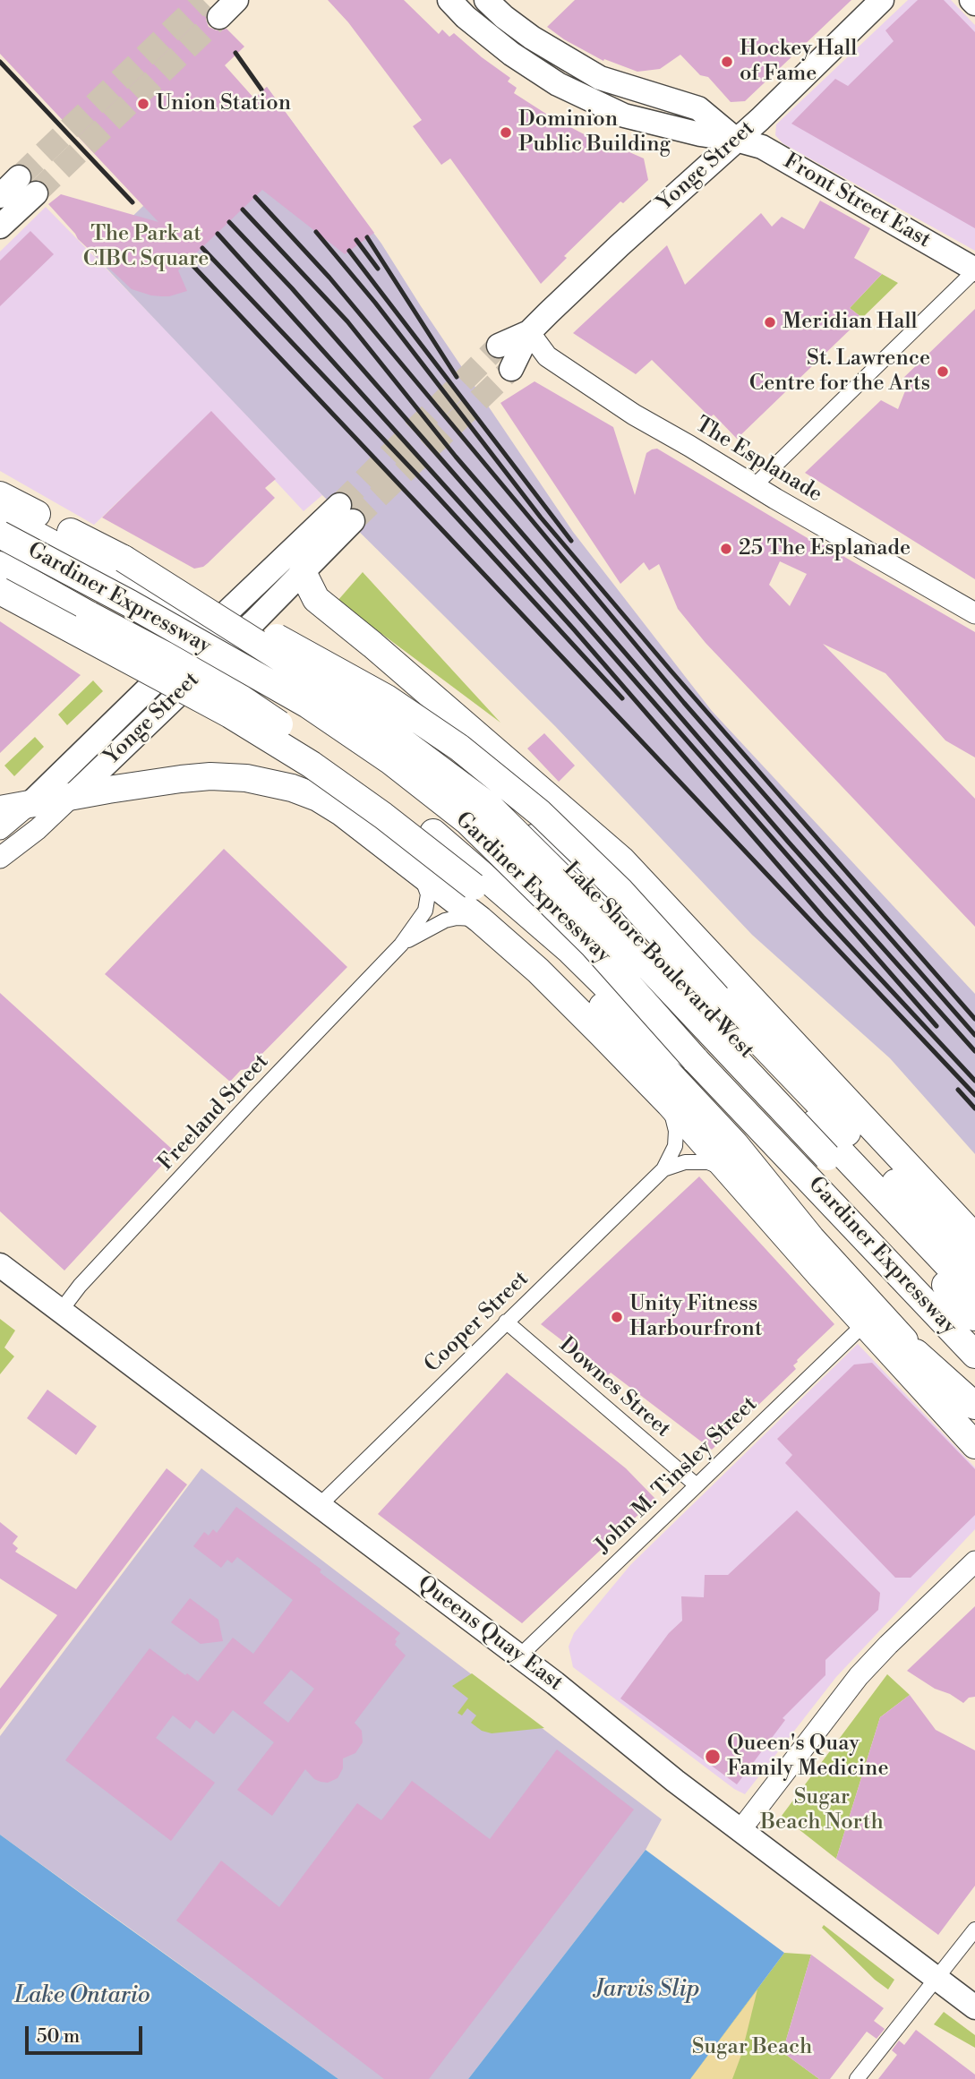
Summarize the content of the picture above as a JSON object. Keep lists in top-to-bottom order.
{
  "streets": {
    "highway": ["Gardiner Expressway", "Lake Shore Boulevard West"],
    "main road": ["Yonge Street", "Front Street East", "Queens Quay East"],
    "street": [
      "The Esplanade",
      "Freeland Street",
      "Cooper Street",
      "Downes Street",
      "John M. Tinsley Street"
    ]
  },
  "crossings": [
    ["Yonge Street", "Front Street East"],
    ["Yonge Street", "The Esplanade"],
    ["Yonge Street", "Lake Shore Boulevard West"],
    ["Freeland Street", "Queens Quay East"],
    ["Cooper Street", "Downes Street"],
    ["Cooper Street", "Queens Quay East"],
    ["Downes Street", "John M. Tinsley Street"],
    ["John M. Tinsley Street", "Queens Quay East"]
  ],
  "water": ["Jarvis Slip", "Lake Ontario"],
  "parks": ["The Park at CIBC Square", "Sugar Beach North", "Sugar Beach"],
  "places": [
    "Hockey Hall of Fame",
    "Union Station",
    "Dominion Public Building",
    "Meridian Hall",
    "St. Lawrence Centre for the Arts",
    "25 The Esplanade",
    "Unity Fitness Harbourfront",
    "Queen's Quay Family Medicine"
  ],
  "scale_bar": "50 m"
}
